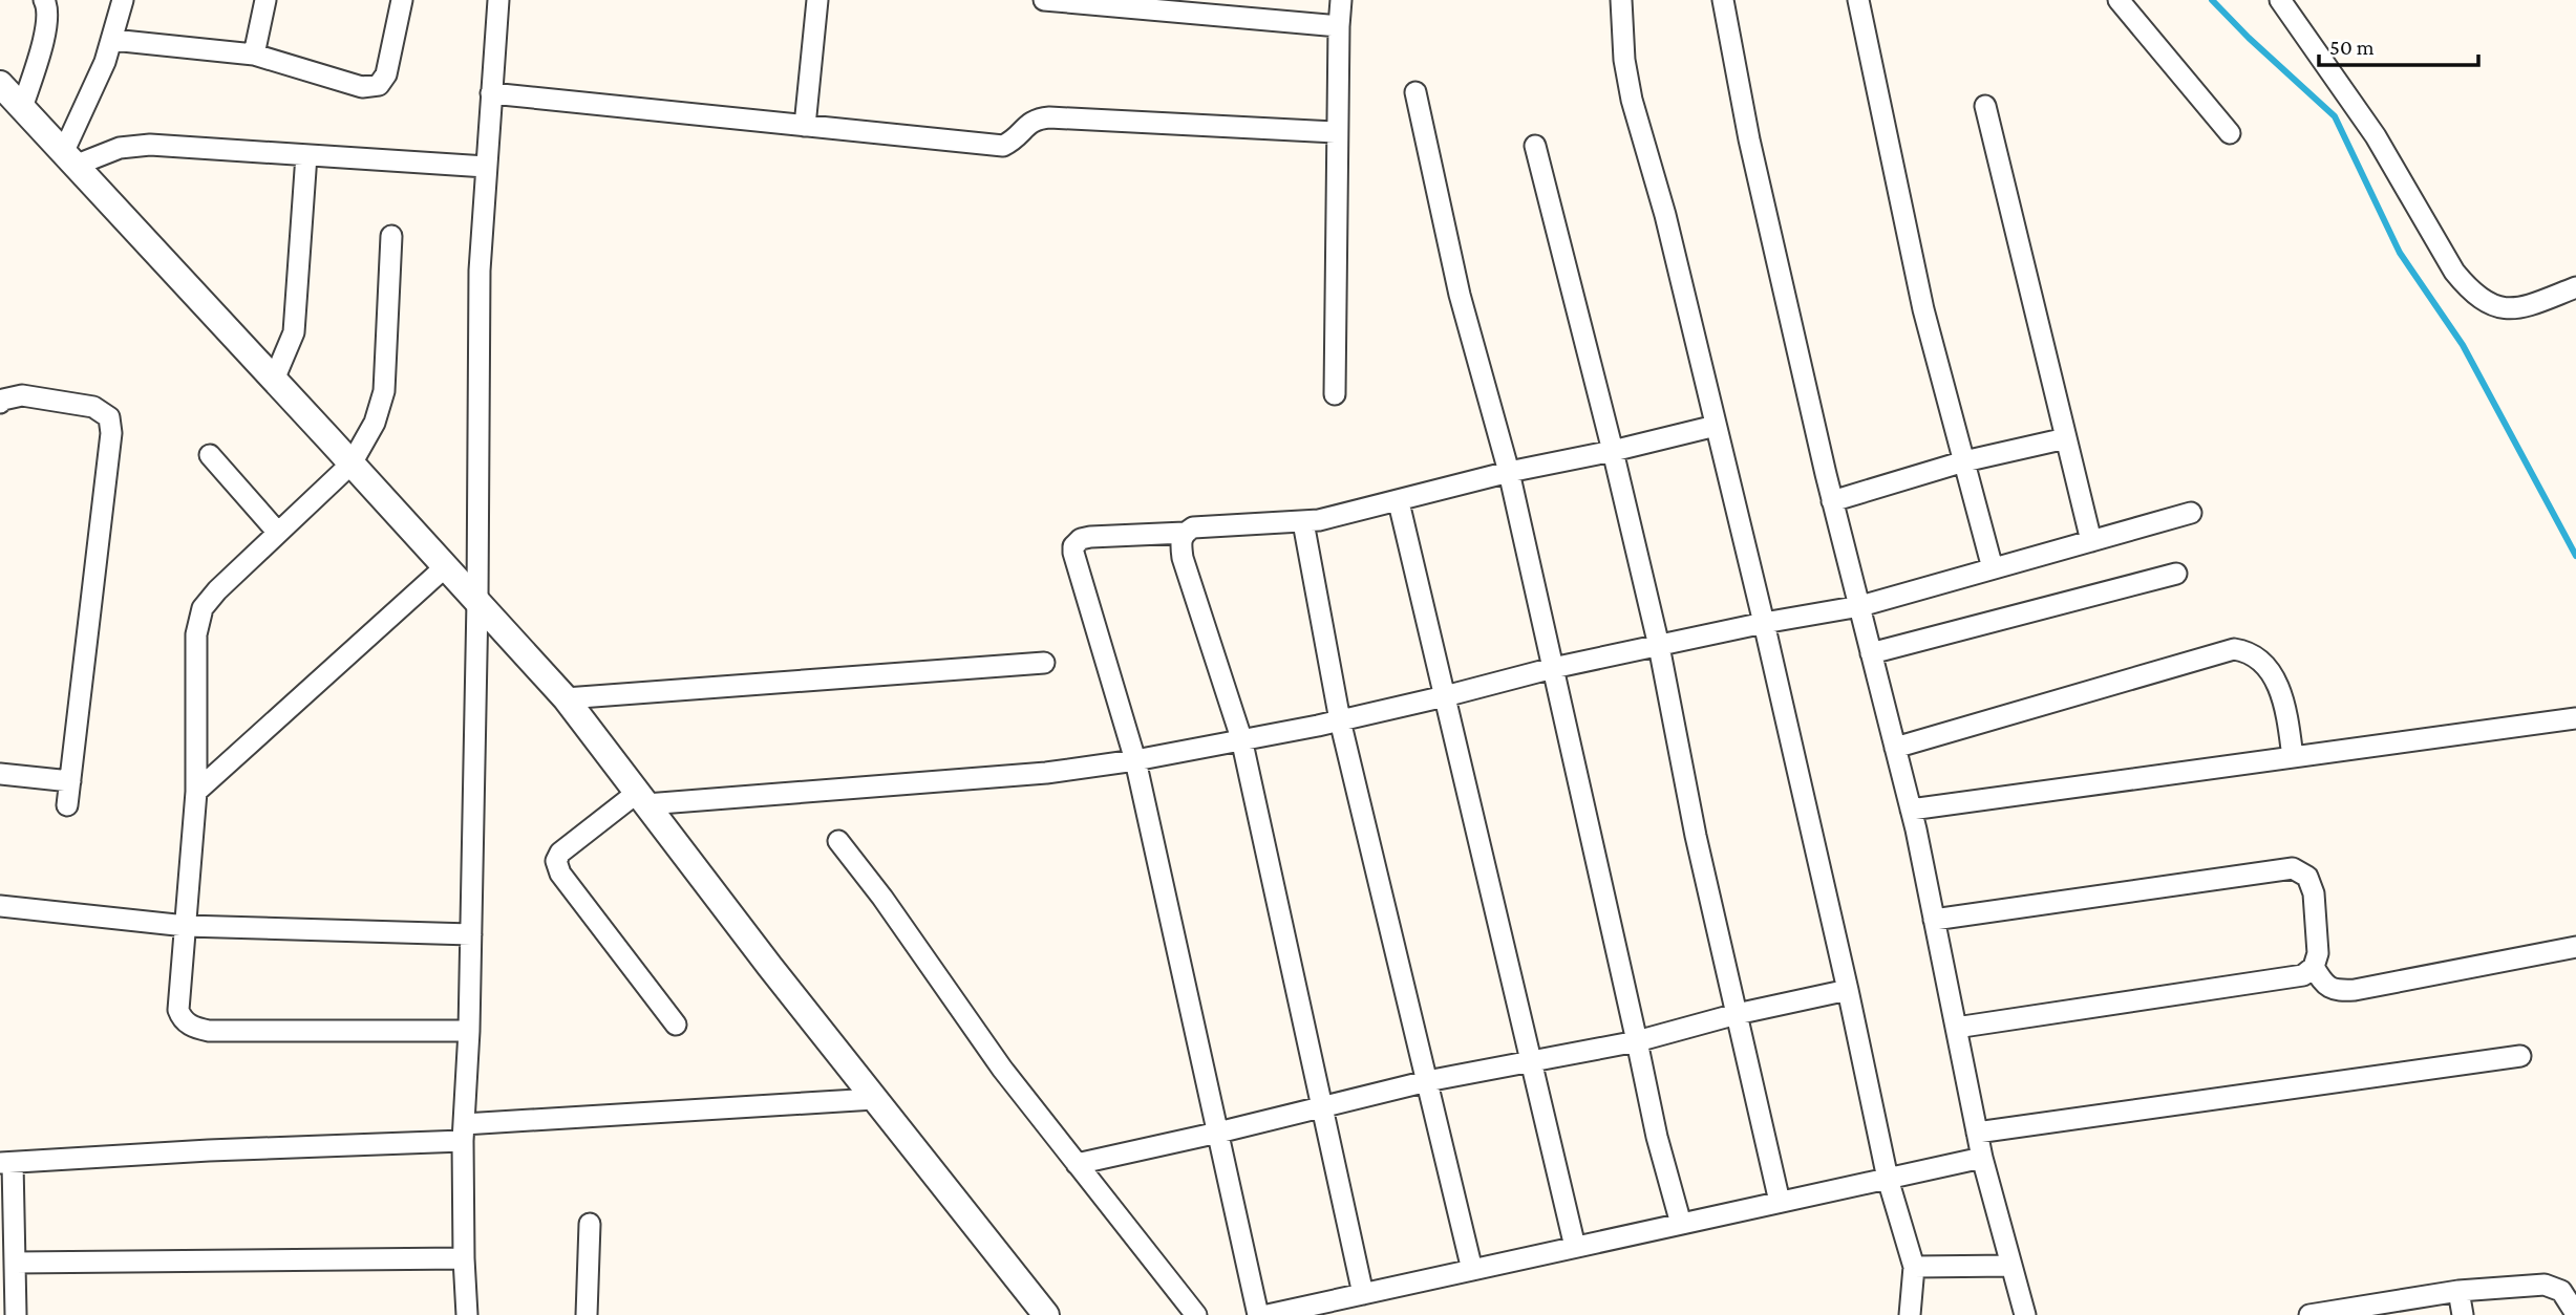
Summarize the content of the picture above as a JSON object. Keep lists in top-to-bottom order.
{
  "scale_bar": "50 m"
}
